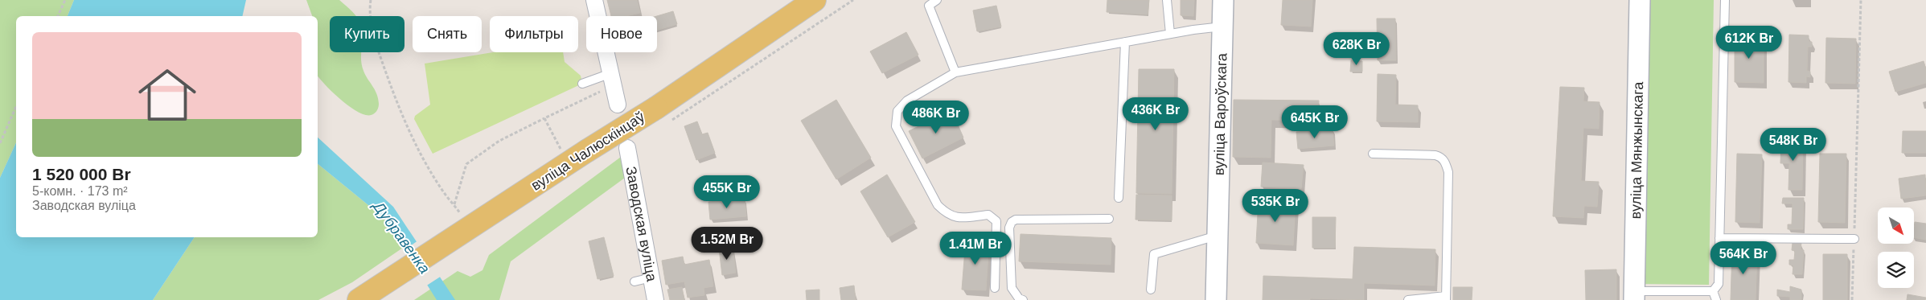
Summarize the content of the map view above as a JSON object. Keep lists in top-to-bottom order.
{
  "streets": {
    "main road": ["вуліца Чалюскінцаў"],
    "street": ["вуліца Вароўскага", "вуліца Мянжынскага", "Заводская вуліца"]
  },
  "water": ["Дубравенка"],
  "north": "bottom right",
  "page": {
    "chip": [
      "Купить",
      "Снять",
      "Фильтры",
      "Новое"
    ],
    "list": [
      {
        "name": "1 520 000 Br",
        "note": "5-комн. · 173 m² · Заводская вуліца"
      }
    ],
    "price": [
      "612K Br",
      "628K Br",
      "436K Br",
      "486K Br",
      "645K Br",
      "548K Br",
      "455K Br",
      "535K Br",
      "1.52M Br",
      "1.41M Br",
      "564K Br"
    ]
  }
}
